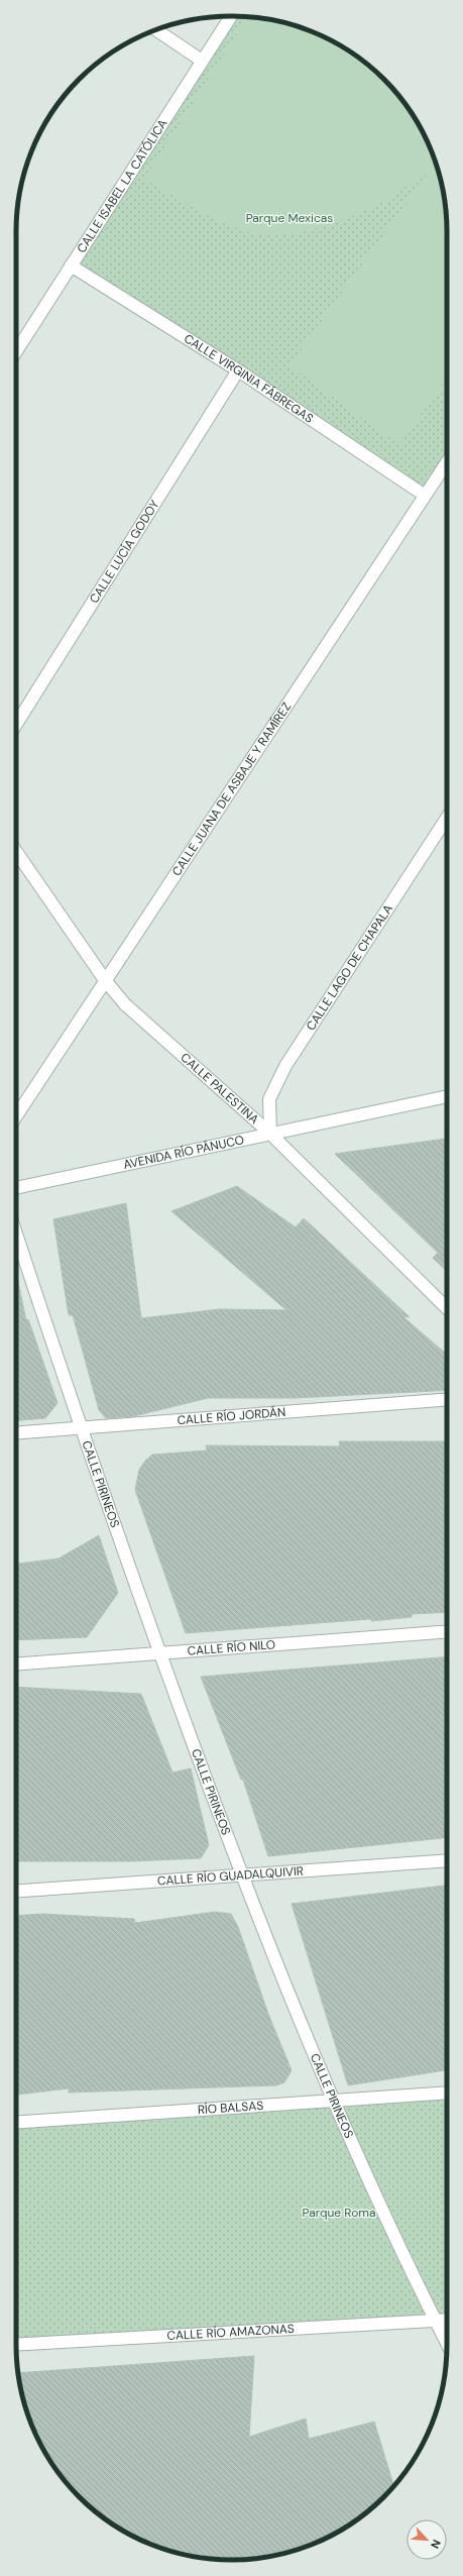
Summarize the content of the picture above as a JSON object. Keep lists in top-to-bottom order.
{
  "streets": {
    "street": [
      "CALLE ISABEL LA CATÓLICA",
      "CALLE VIRGINIA FÁBREGAS",
      "CALLE LUCÍA GODOY",
      "CALLE JUANA DE ASBAJE Y RAMÍREZ",
      "CALLE LAGO DE CHAPALA",
      "CALLE PALESTINA",
      "AVENIDA RÍO PÁNUCO",
      "CALLE RÍO JORDÁN",
      "CALLE PIRINEOS",
      "CALLE RÍO NILO",
      "CALLE RÍO GUADALQUIVIR",
      "RÍO BALSAS",
      "CALLE RÍO AMAZONAS"
    ]
  },
  "crossings": [
    ["CALLE ISABEL LA CATÓLICA", "CALLE VIRGINIA FÁBREGAS"],
    ["CALLE VIRGINIA FÁBREGAS", "CALLE LUCÍA GODOY"],
    ["CALLE VIRGINIA FÁBREGAS", "CALLE JUANA DE ASBAJE Y RAMÍREZ"],
    ["CALLE JUANA DE ASBAJE Y RAMÍREZ", "CALLE PALESTINA"],
    ["CALLE LAGO DE CHAPALA", "CALLE PALESTINA"],
    ["CALLE LAGO DE CHAPALA", "AVENIDA RÍO PÁNUCO"],
    ["CALLE PALESTINA", "AVENIDA RÍO PÁNUCO"],
    ["CALLE RÍO JORDÁN", "CALLE PIRINEOS"],
    ["CALLE PIRINEOS", "CALLE RÍO NILO"],
    ["CALLE PIRINEOS", "CALLE RÍO GUADALQUIVIR"],
    ["CALLE PIRINEOS", "RÍO BALSAS"],
    ["CALLE PIRINEOS", "CALLE RÍO AMAZONAS"]
  ],
  "parks": ["Parque Mexicas", "Parque Roma"],
  "north": "bottom right"
}
